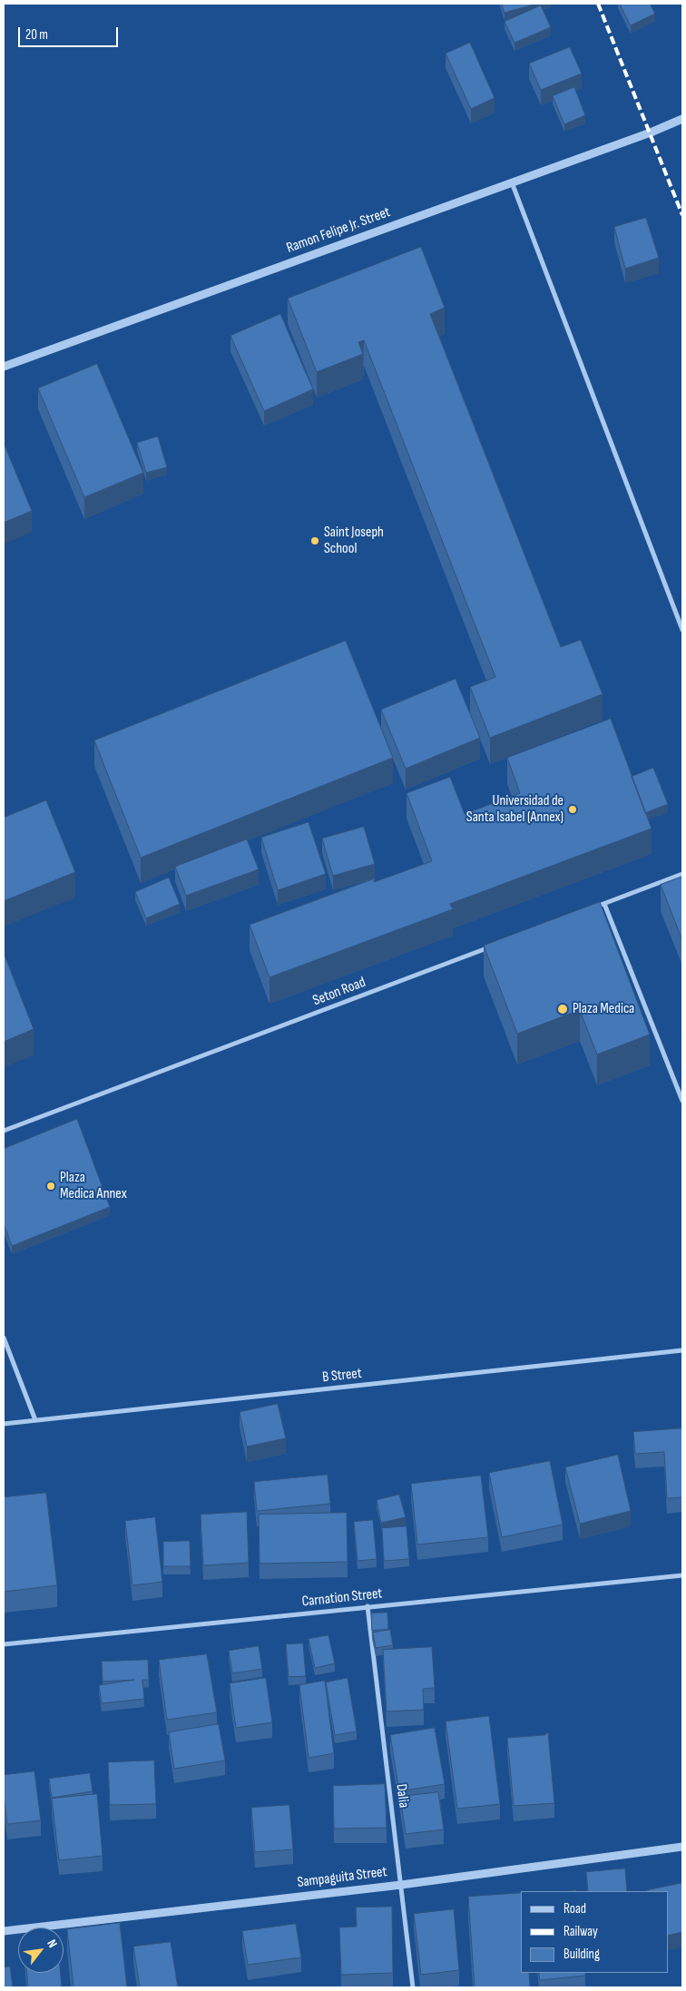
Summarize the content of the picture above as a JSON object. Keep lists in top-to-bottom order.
{
  "streets": {
    "street": [
      "Ramon Felipe Jr. Street",
      "Seton Road",
      "B Street",
      "Carnation Street",
      "Dalia",
      "Sampaguita Street"
    ]
  },
  "crossings": [
    ["Carnation Street", "Dalia"],
    ["Dalia", "Sampaguita Street"]
  ],
  "places": [
    "Saint Joseph School",
    "Universidad de Santa Isabel (Annex)",
    "Plaza Medica",
    "Plaza Medica Annex"
  ],
  "legend": ["Road", "Railway", "Building"],
  "scale_bar": "20 m",
  "north": "top right"
}
